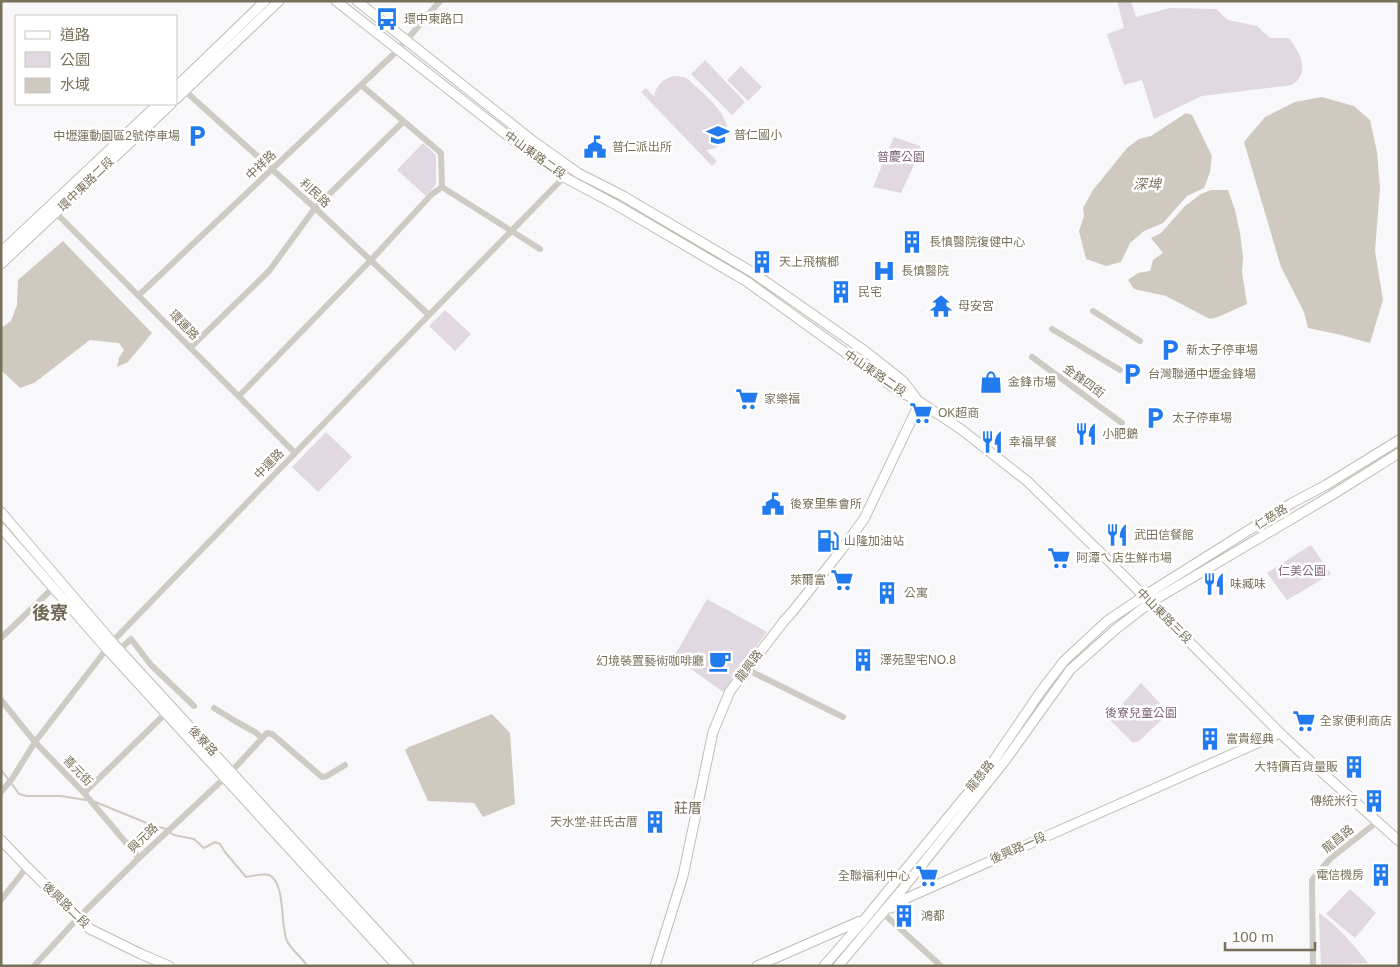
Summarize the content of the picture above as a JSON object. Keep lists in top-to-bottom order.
{
  "streets": {
    "street": [
      "中山東路二段",
      "中祥路",
      "環中東路二段",
      "利民路",
      "環運路",
      "金鋒四街",
      "中運路",
      "仁慈路",
      "中山東路三段",
      "龍興路",
      "後寮路",
      "喜元街",
      "龍慈路",
      "興元路",
      "龍昌路",
      "後興路一段",
      "後興路二段"
    ]
  },
  "crossings": [
    ["中山東路二段", "中祥路"],
    ["中山東路二段", "中運路"],
    ["中山東路二段", "中山東路三段"],
    ["中山東路二段", "龍興路"],
    ["中祥路", "利民路"],
    ["中祥路", "環運路"],
    ["環中東路二段", "環運路"],
    ["利民路", "中運路"],
    ["環運路", "中運路"],
    ["中運路", "後寮路"],
    ["中運路", "喜元街"],
    ["仁慈路", "中山東路三段"],
    ["仁慈路", "龍慈路"],
    ["中山東路三段", "龍興路"],
    ["中山東路三段", "龍慈路"],
    ["中山東路三段", "龍昌路"],
    ["中山東路三段", "後興路一段"],
    ["後寮路", "興元路"],
    ["喜元街", "興元路"],
    ["龍慈路", "後興路一段"],
    ["興元路", "後興路二段"]
  ],
  "districts": ["後寮", "莊厝"],
  "water": ["深埤"],
  "parks": ["普慶公園", "仁美公園", "後寮兒童公園"],
  "places": {
    "bus stop": ["環中東路口"],
    "school or university": ["普仁國小"],
    "parking": [
      "中壢運動園區2號停車場",
      "新太子停車場",
      "台灣聯通中壢金鋒場",
      "太子停車場"
    ],
    "public building": ["普仁派出所", "後寮里集會所"],
    "building": [
      "長慎醫院復健中心",
      "天上飛檳榔",
      "民宅",
      "公寓",
      "澤苑聖宅NO.8",
      "富貴經典",
      "大特價百貨量販",
      "傳統米行",
      "天水堂-莊氏古厝",
      "電信機房",
      "鴻都"
    ],
    "hospital": ["長慎醫院"],
    "temple": ["母安宮"],
    "shop": ["金鋒市場"],
    "supermarket": [
      "家樂福",
      "OK超商",
      "阿潭ㄟ店生鮮市場",
      "萊爾富",
      "全家便利商店",
      "全聯福利中心"
    ],
    "restaurant": [
      "小肥鵝",
      "幸福早餐",
      "武田信餐館",
      "味臧味"
    ],
    "fuel station": ["山隆加油站"],
    "cafe": ["幻境裝置藝術咖啡廳"]
  },
  "legend": ["道路", "公園", "水域"],
  "scale_bar": "100 m"
}
